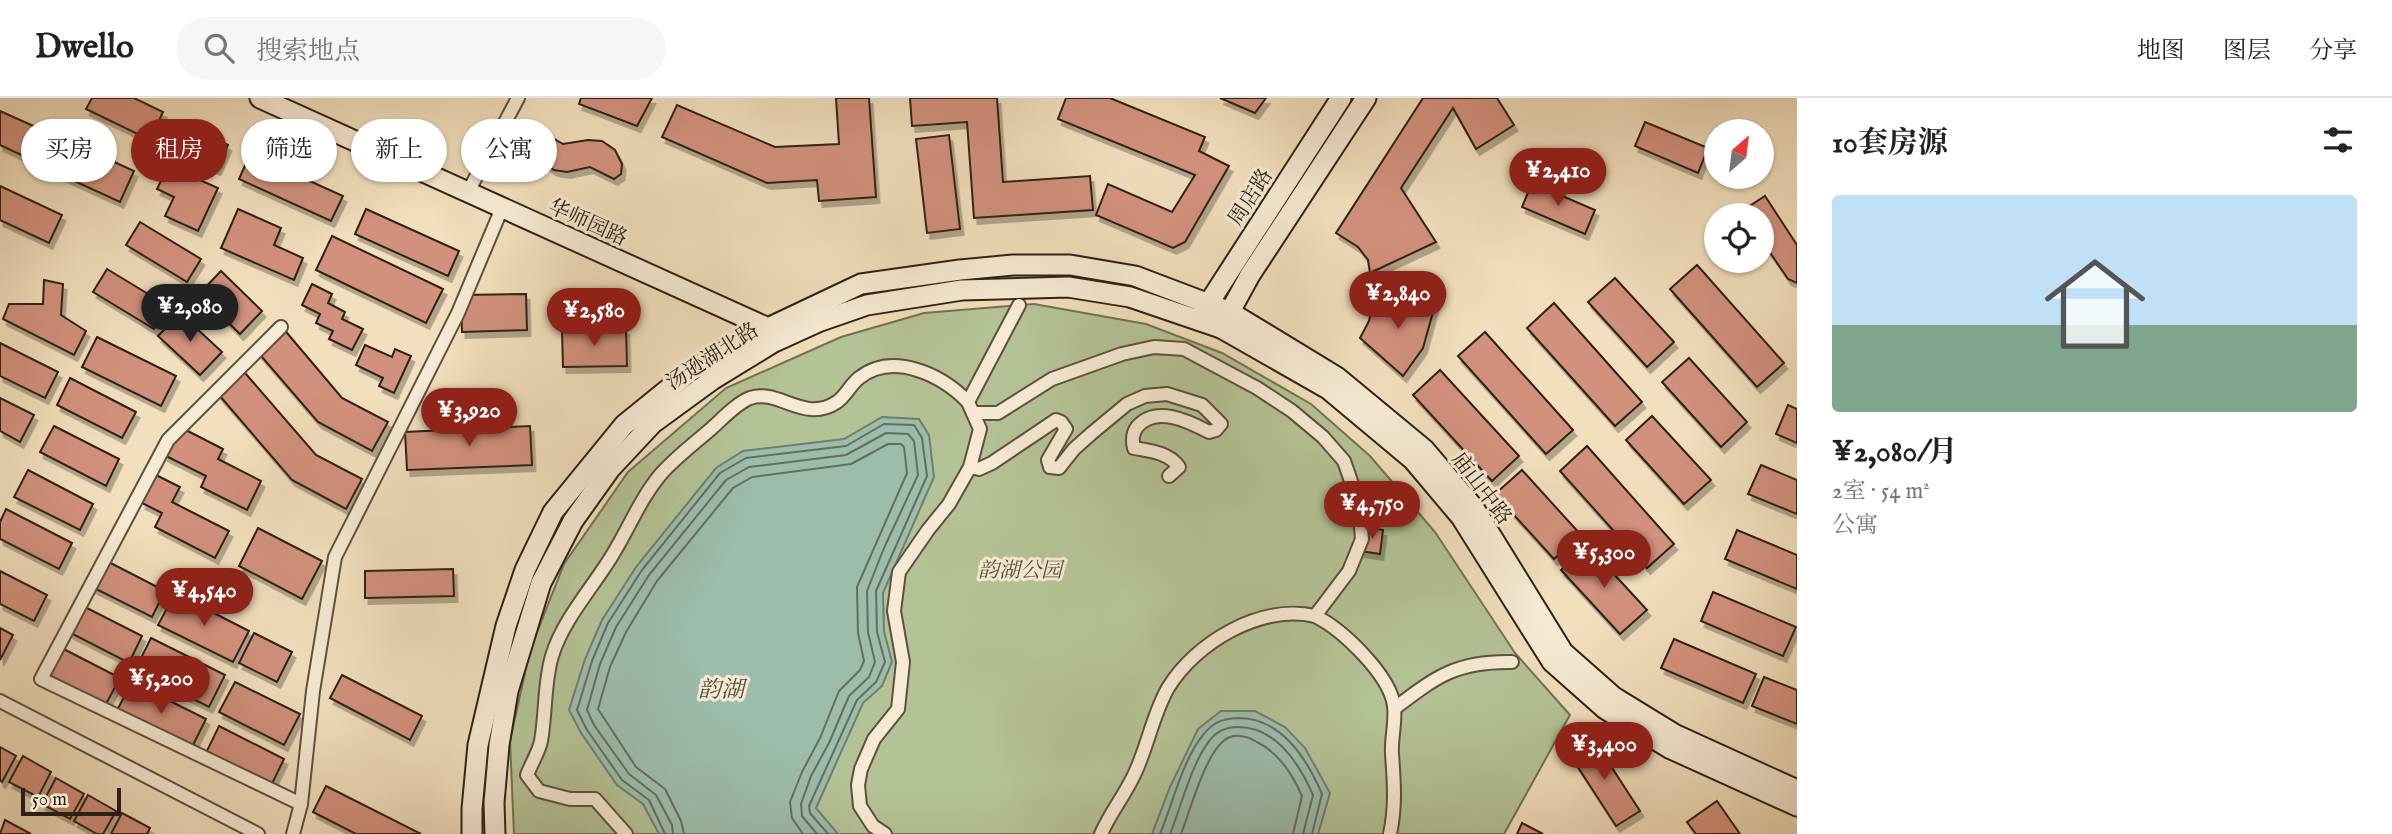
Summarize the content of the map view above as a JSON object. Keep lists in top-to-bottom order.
{
  "streets": {
    "street": [
      "周店路",
      "华师园路",
      "汤逊湖北路",
      "庙山中路"
    ]
  },
  "crossings": [
    ["周店路", "汤逊湖北路"],
    ["周店路", "庙山中路"],
    ["华师园路", "汤逊湖北路"],
    ["汤逊湖北路", "庙山中路"]
  ],
  "water": ["韵湖"],
  "parks": ["韵湖公园"],
  "scale_bar": "50 m",
  "north": "top right",
  "page": {
    "header": "Dwello",
    "search": "搜索地点",
    "nav": ["地图", "图层", "分享"],
    "heading": "10套房源",
    "chip": [
      "买房",
      "租房",
      "筛选",
      "新上",
      "公寓"
    ],
    "price": [
      "¥2,410",
      "¥2,840",
      "¥2,080",
      "¥2,580",
      "¥3,920",
      "¥4,750",
      "¥5,300",
      "¥4,540",
      "¥5,200",
      "¥3,400"
    ],
    "list": [
      {
        "name": "¥2,080/月",
        "note": "2室 · 54 m² · 公寓"
      }
    ],
    "scale": "50 m"
  }
}
